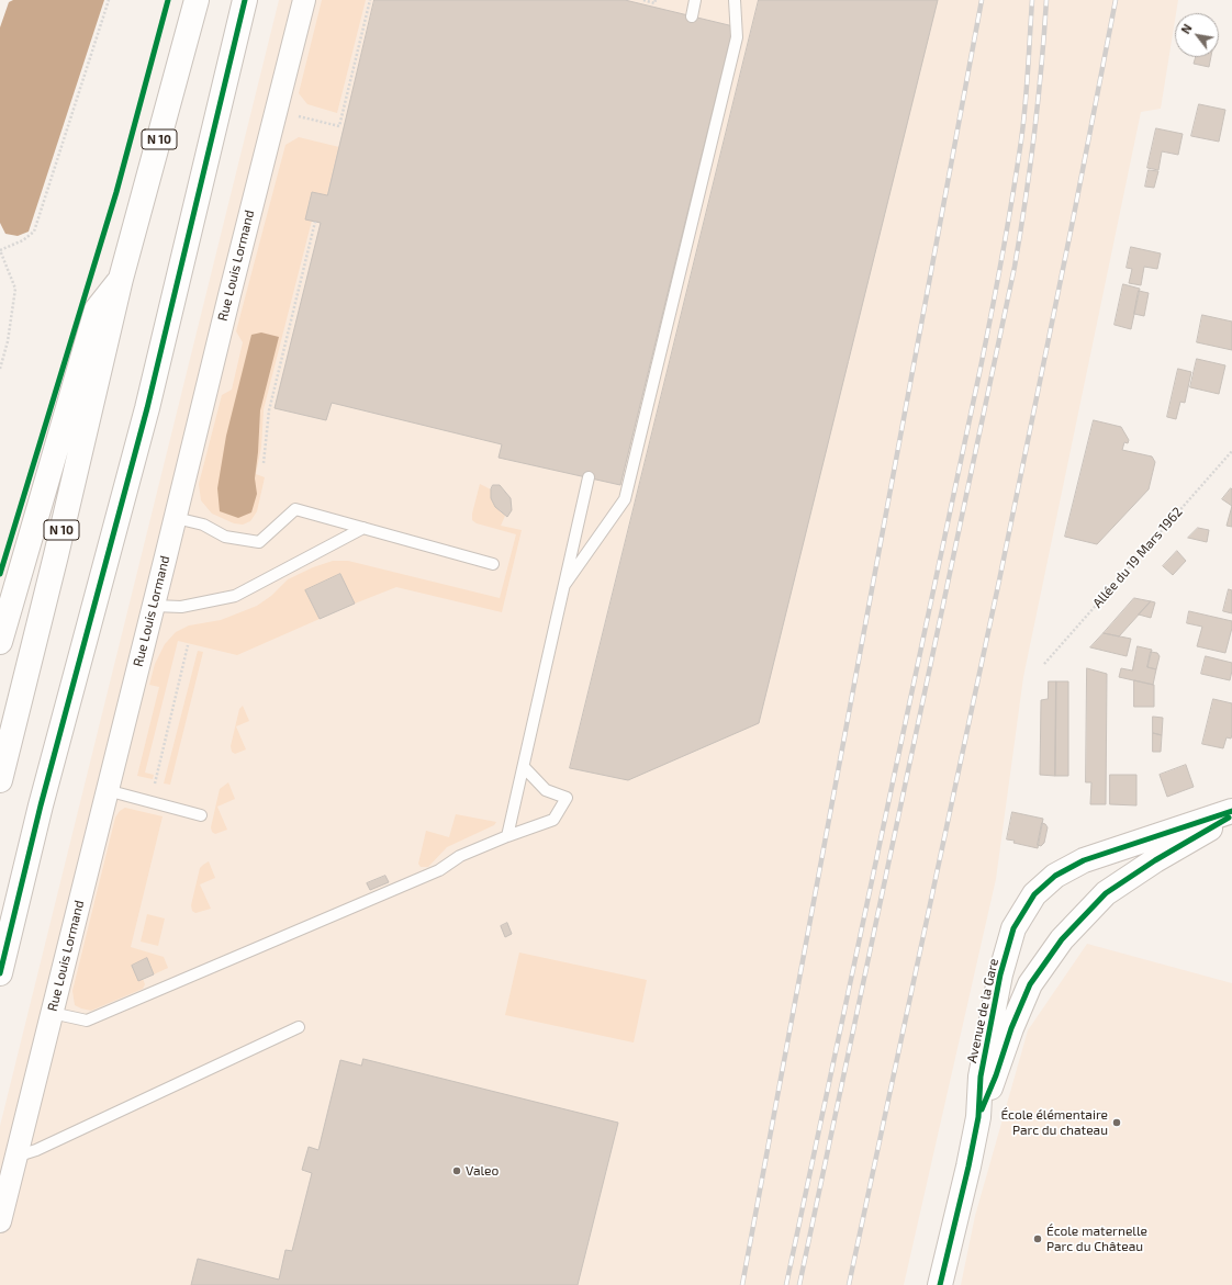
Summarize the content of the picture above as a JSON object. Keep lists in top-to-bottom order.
{
  "streets": {
    "main road": ["N 10", "Avenue de la Gare"],
    "street": ["Rue Louis Lormand"],
    "path": ["Allée du 19 Mars 1962"]
  },
  "places": ["École élémentaire Parc du chateau", "Valeo", "École maternelle Parc du Château"],
  "north": "top left"
}
